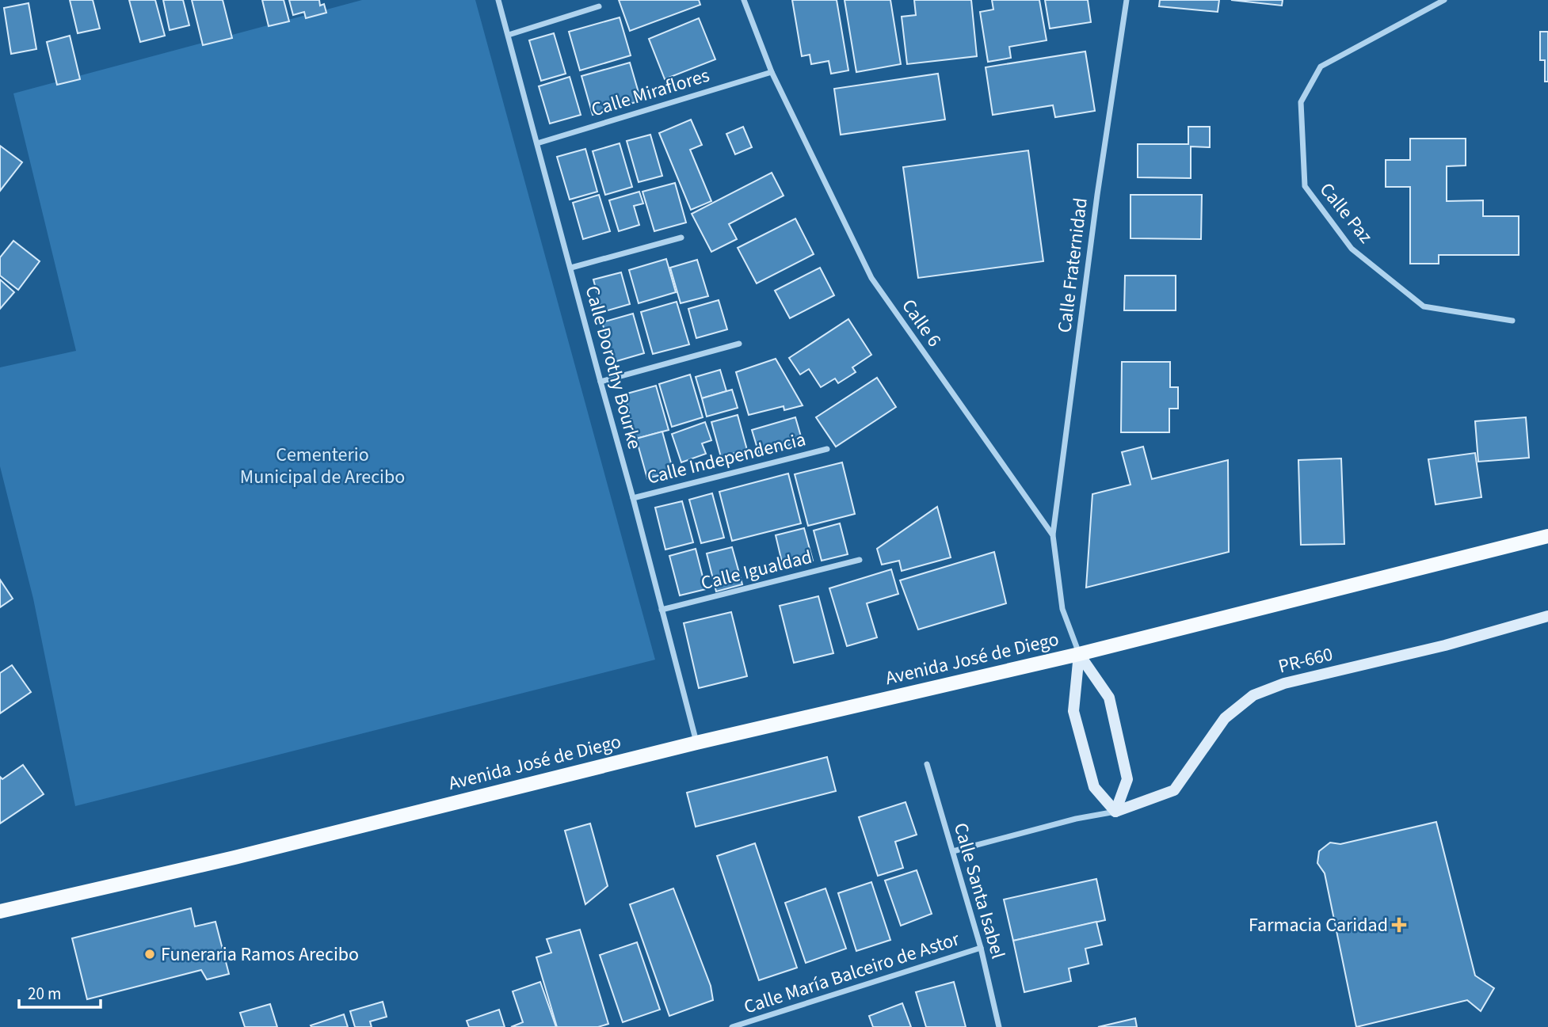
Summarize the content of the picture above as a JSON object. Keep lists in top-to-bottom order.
{
  "streets": {
    "main road": ["Avenida José de Diego"],
    "street": [
      "Calle Miraflores",
      "Calle Paz",
      "Calle Fraternidad",
      "Calle 6",
      "Calle Dorothy Bourke",
      "Calle Independencia",
      "Calle Igualdad",
      "PR-660",
      "Calle Santa Isabel",
      "Calle María Balceiro de Astor"
    ]
  },
  "crossings": [
    ["Calle Miraflores", "Calle 6"],
    ["Calle Miraflores", "Calle Dorothy Bourke"],
    ["Calle Fraternidad", "Calle 6"],
    ["Calle 6", "Avenida José de Diego"],
    ["Calle Dorothy Bourke", "Calle Independencia"],
    ["Calle Dorothy Bourke", "Calle Igualdad"],
    ["Calle Dorothy Bourke", "Avenida José de Diego"],
    ["Calle Santa Isabel", "Calle María Balceiro de Astor"]
  ],
  "parks": ["Cementerio Municipal de Arecibo"],
  "places": {
    "health": ["Farmacia Caridad"],
    "other": ["Funeraria Ramos Arecibo"]
  },
  "scale_bar": "20 m"
}
